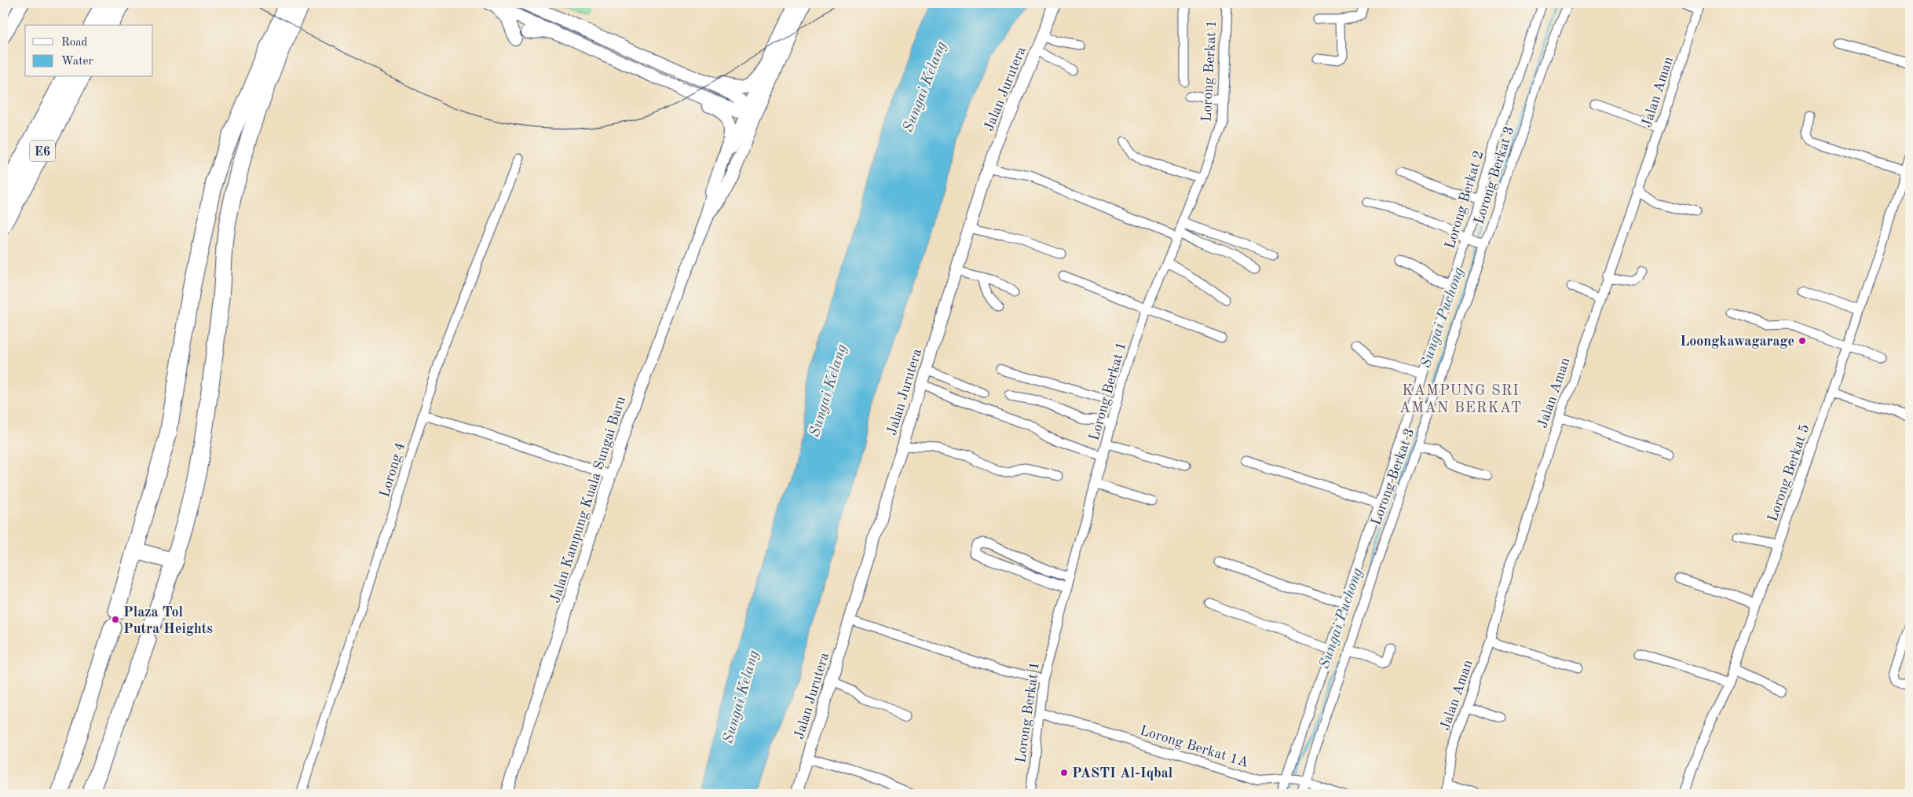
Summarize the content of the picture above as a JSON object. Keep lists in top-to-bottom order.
{
  "streets": {
    "highway": ["E6"],
    "street": [
      "Lorong Berkat 1",
      "Jalan Jurutera",
      "Jalan Aman",
      "Lorong Berkat 3",
      "Lorong Berkat 2",
      "Lorong 4",
      "Lorong Berkat 5",
      "Jalan Kampung Kuala Sungai Baru",
      "Lorong Berkat 1A"
    ]
  },
  "crossings": [
    ["Lorong Berkat 1", "Lorong Berkat 1A"],
    ["Lorong Berkat 3", "Lorong Berkat 1A"],
    ["Lorong Berkat 2", "Lorong Berkat 1A"]
  ],
  "districts": ["KAMPUNG SRI AMAN BERKAT"],
  "water": ["Sungai Kelang", "Sungai Puchong"],
  "places": ["Loongkawagarage", "Plaza Tol Putra Heights", "PASTI Al-Iqbal"],
  "legend": ["Road", "Water"]
}
